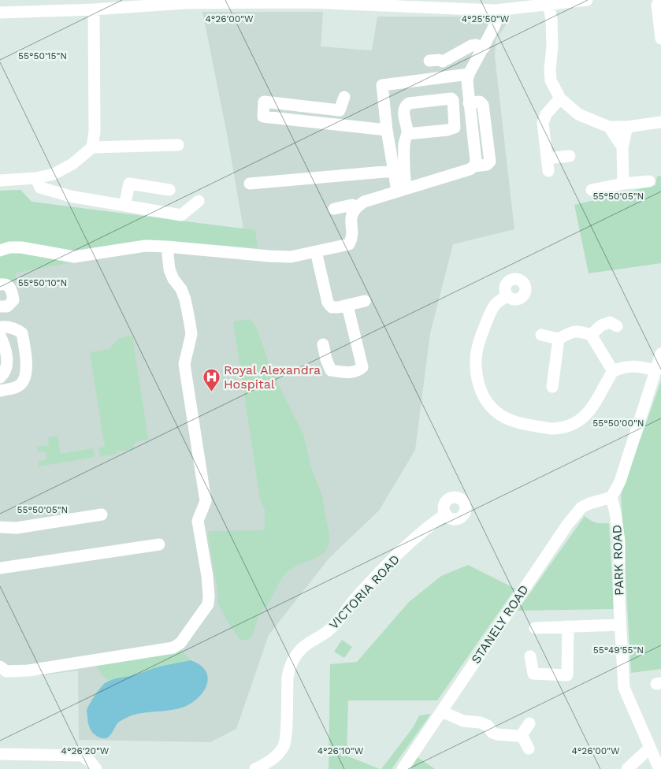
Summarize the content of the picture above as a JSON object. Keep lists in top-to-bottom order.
{
  "streets": {
    "street": ["PARK ROAD", "VICTORIA ROAD", "STANELY ROAD"]
  },
  "crossings": [
    ["PARK ROAD", "STANELY ROAD"]
  ],
  "places": {
    "hospital": ["Royal Alexandra Hospital"]
  },
  "coordinates": [
    "4°26'00\"W",
    "4°25'50\"W",
    "55°50'15\"N",
    "55°50'05\"N",
    "55°50'10\"N",
    "55°50'00\"N",
    "55°49'55\"N",
    "4°26'20\"W",
    "4°26'10\"W"
  ]
}
